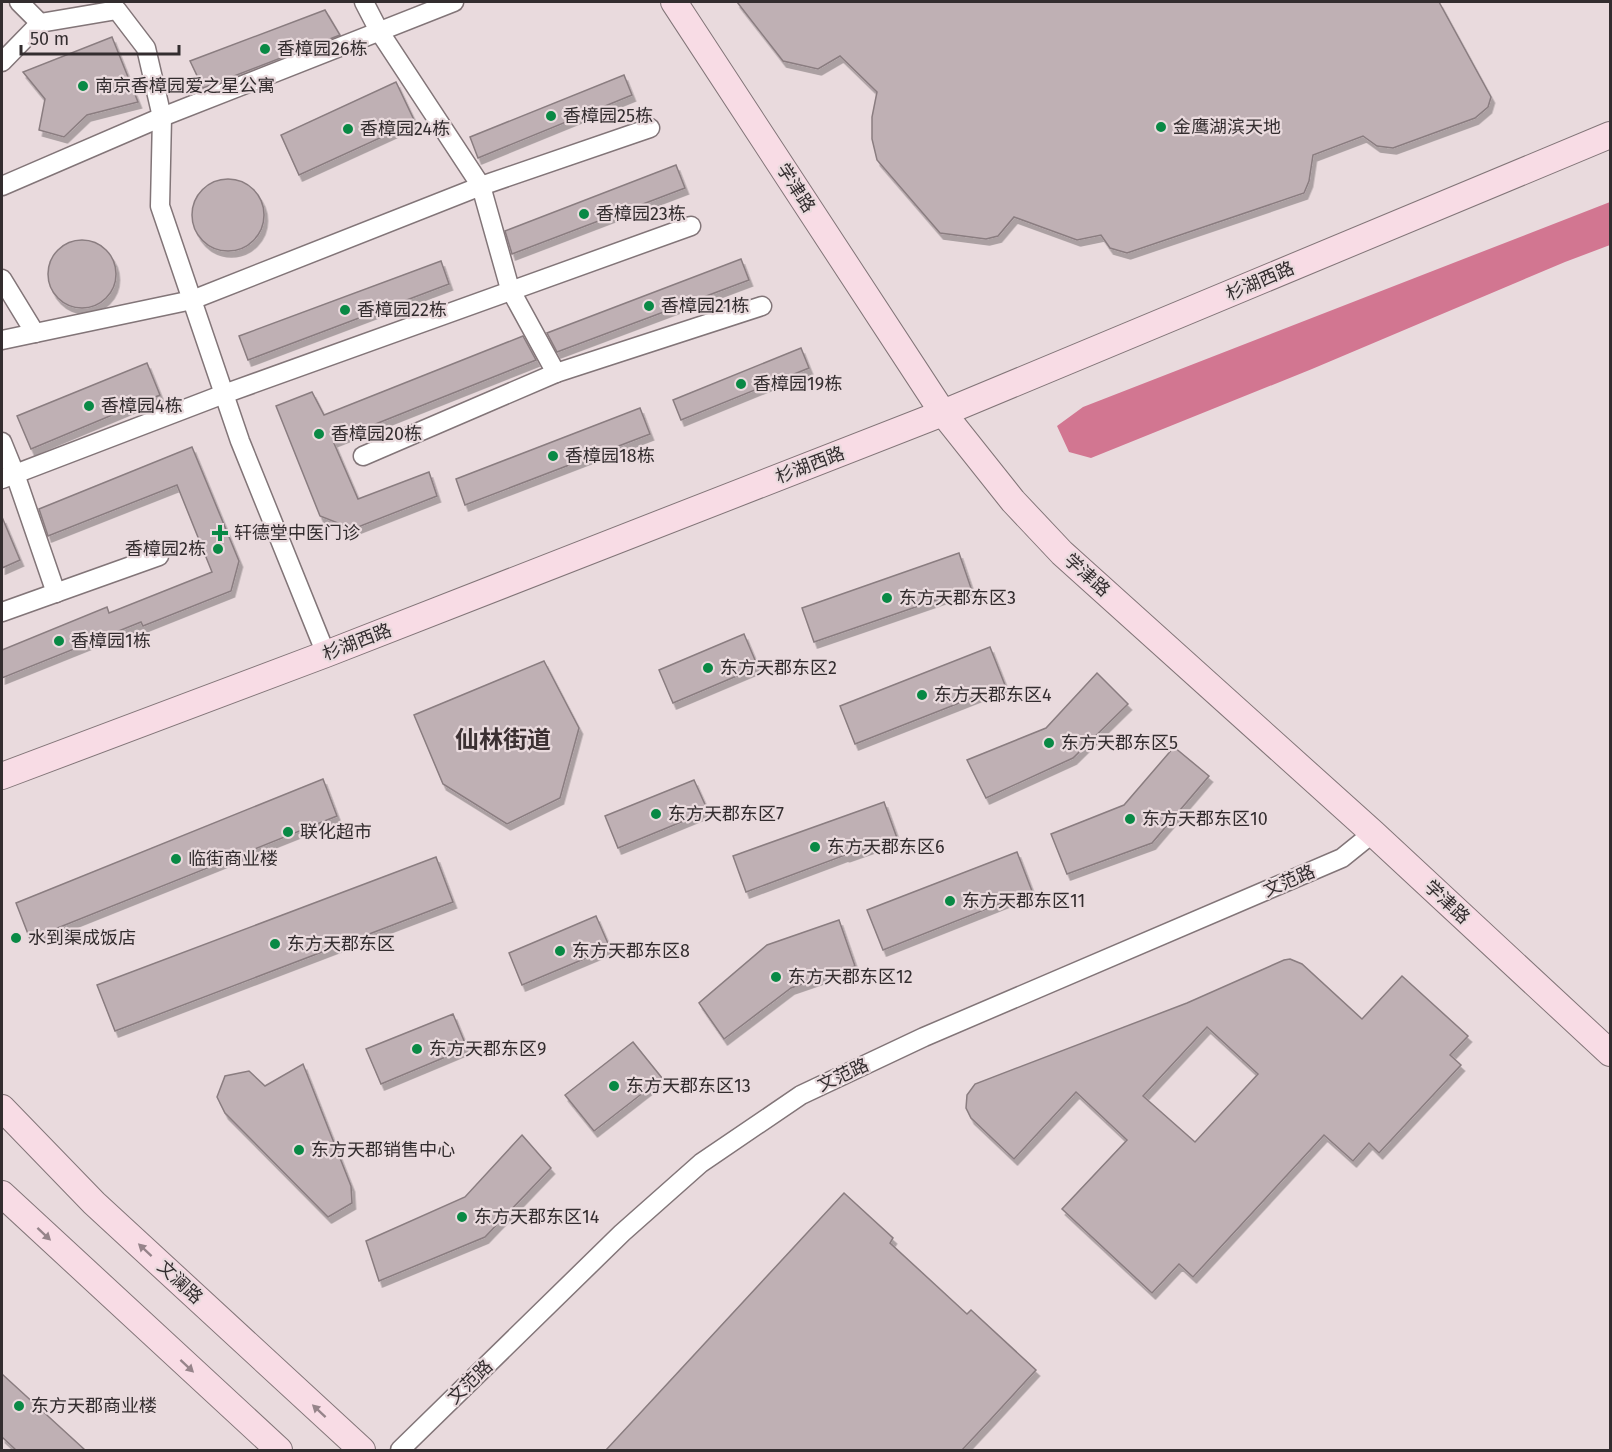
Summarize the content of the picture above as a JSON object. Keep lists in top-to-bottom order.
{
  "streets": {
    "street": [
      "学津路",
      "杉湖西路",
      "文范路",
      "文澜路"
    ]
  },
  "crossings": [
    ["学津路", "杉湖西路"],
    ["学津路", "文范路"]
  ],
  "districts": ["仙林街道"],
  "places": {
    "other": [
      "香樟园26栋",
      "南京香樟园爱之星公寓",
      "香樟园25栋",
      "金鹰湖滨天地",
      "香樟园24栋",
      "香樟园23栋",
      "香樟园21栋",
      "香樟园22栋",
      "香樟园19栋",
      "香樟园4栋",
      "香樟园20栋",
      "香樟园18栋",
      "香樟园2栋",
      "东方天郡东区3",
      "香樟园1栋",
      "东方天郡东区2",
      "东方天郡东区4",
      "东方天郡东区5",
      "东方天郡东区7",
      "东方天郡东区10",
      "联化超市",
      "东方天郡东区6",
      "临街商业楼",
      "东方天郡东区11",
      "水到渠成饭店",
      "东方天郡东区",
      "东方天郡东区8",
      "东方天郡东区12",
      "东方天郡东区9",
      "东方天郡东区13",
      "东方天郡销售中心",
      "东方天郡东区14",
      "东方天郡商业楼"
    ],
    "health": ["轩德堂中医门诊"]
  },
  "scale_bar": "50 m"
}
